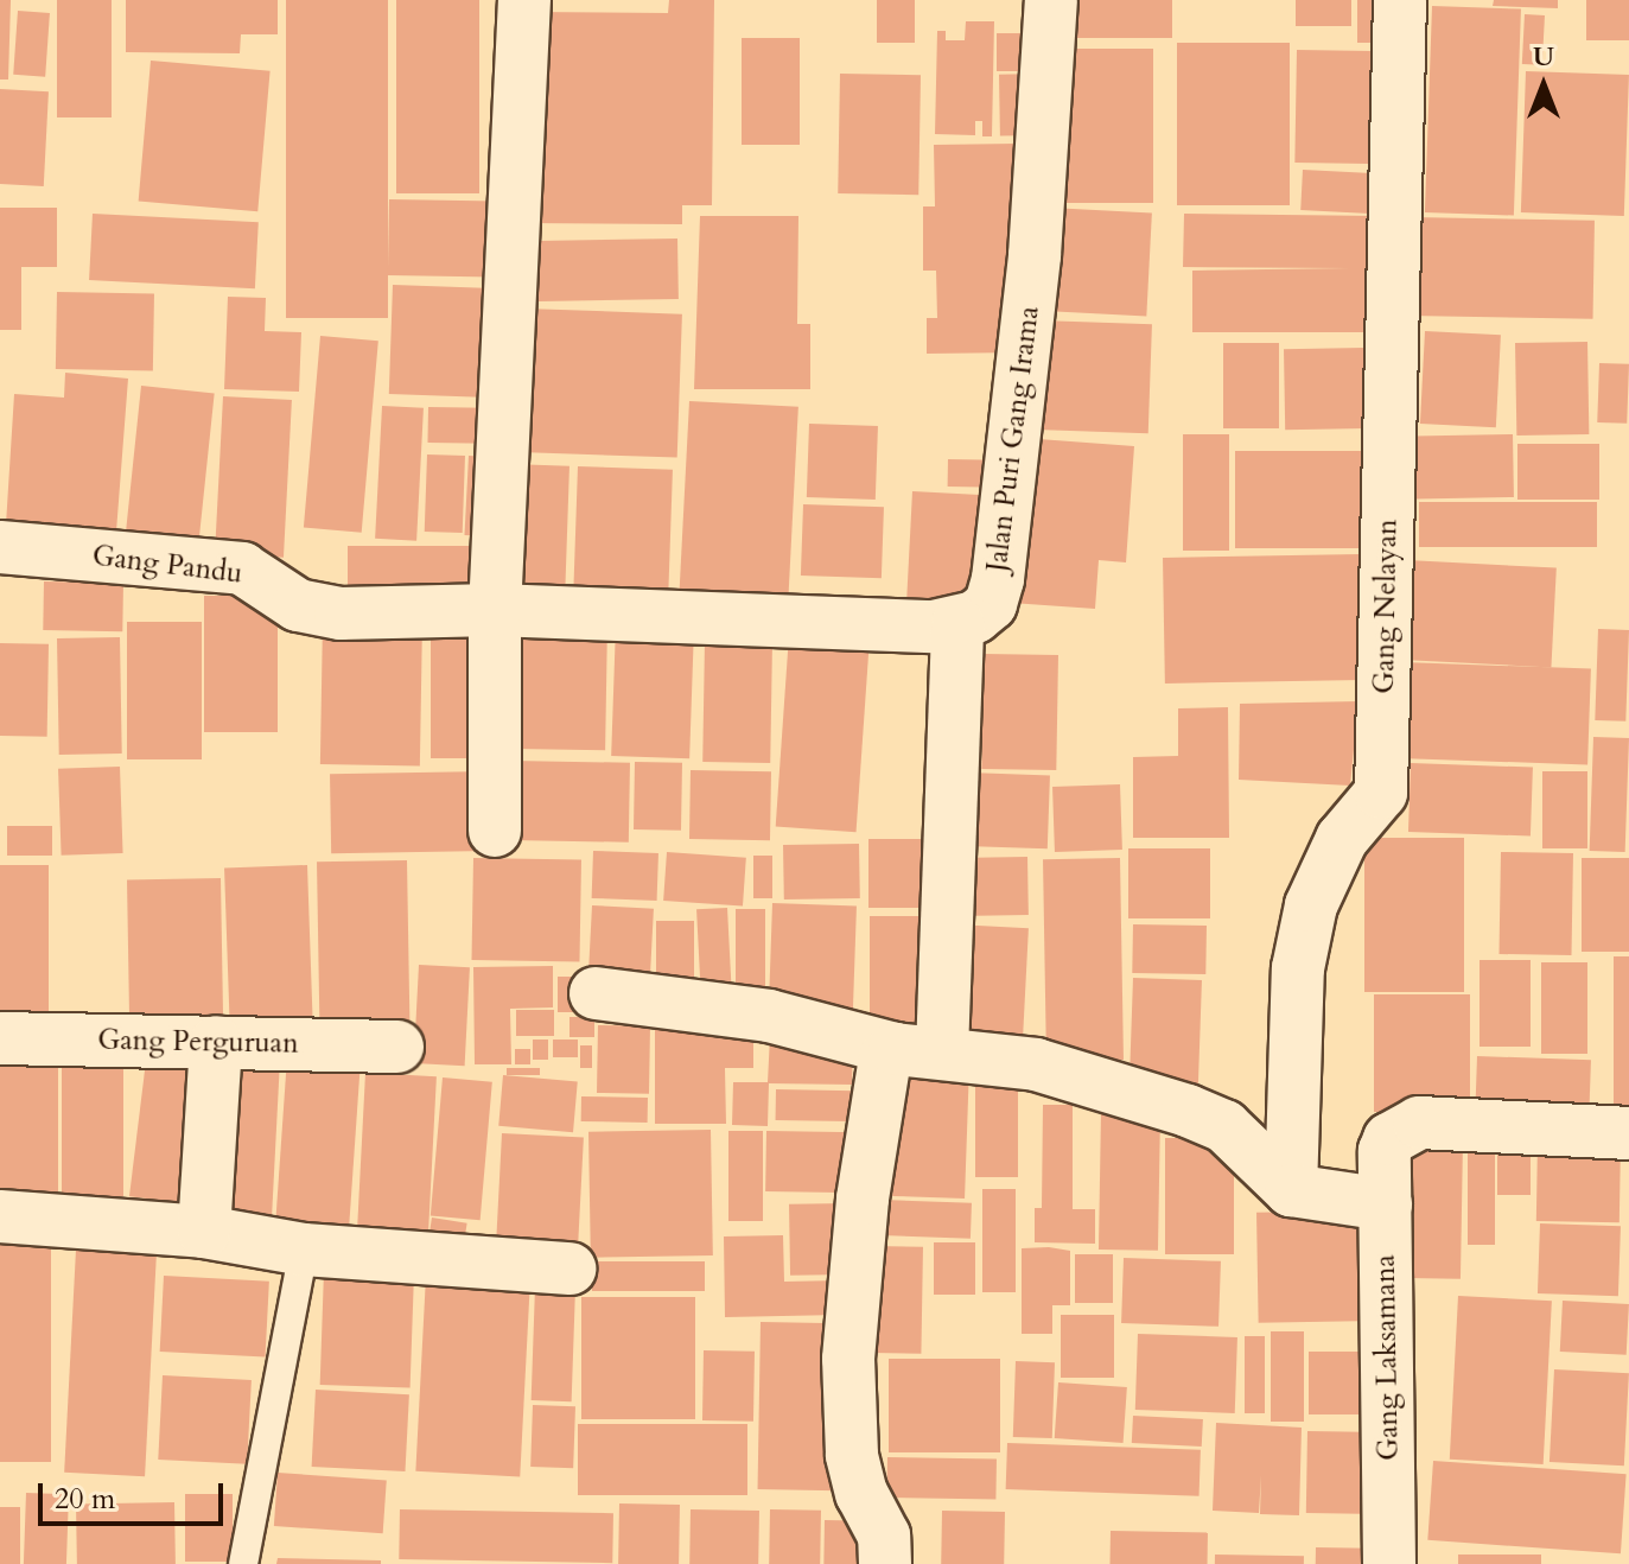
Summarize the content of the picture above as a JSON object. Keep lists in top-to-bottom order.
{
  "streets": {
    "street": [
      "Jalan Puri Gang Irama",
      "Gang Pandu",
      "Gang Nelayan",
      "Gang Perguruan",
      "Gang Laksamana"
    ]
  },
  "scale_bar": "20 m",
  "north": "top"
}
